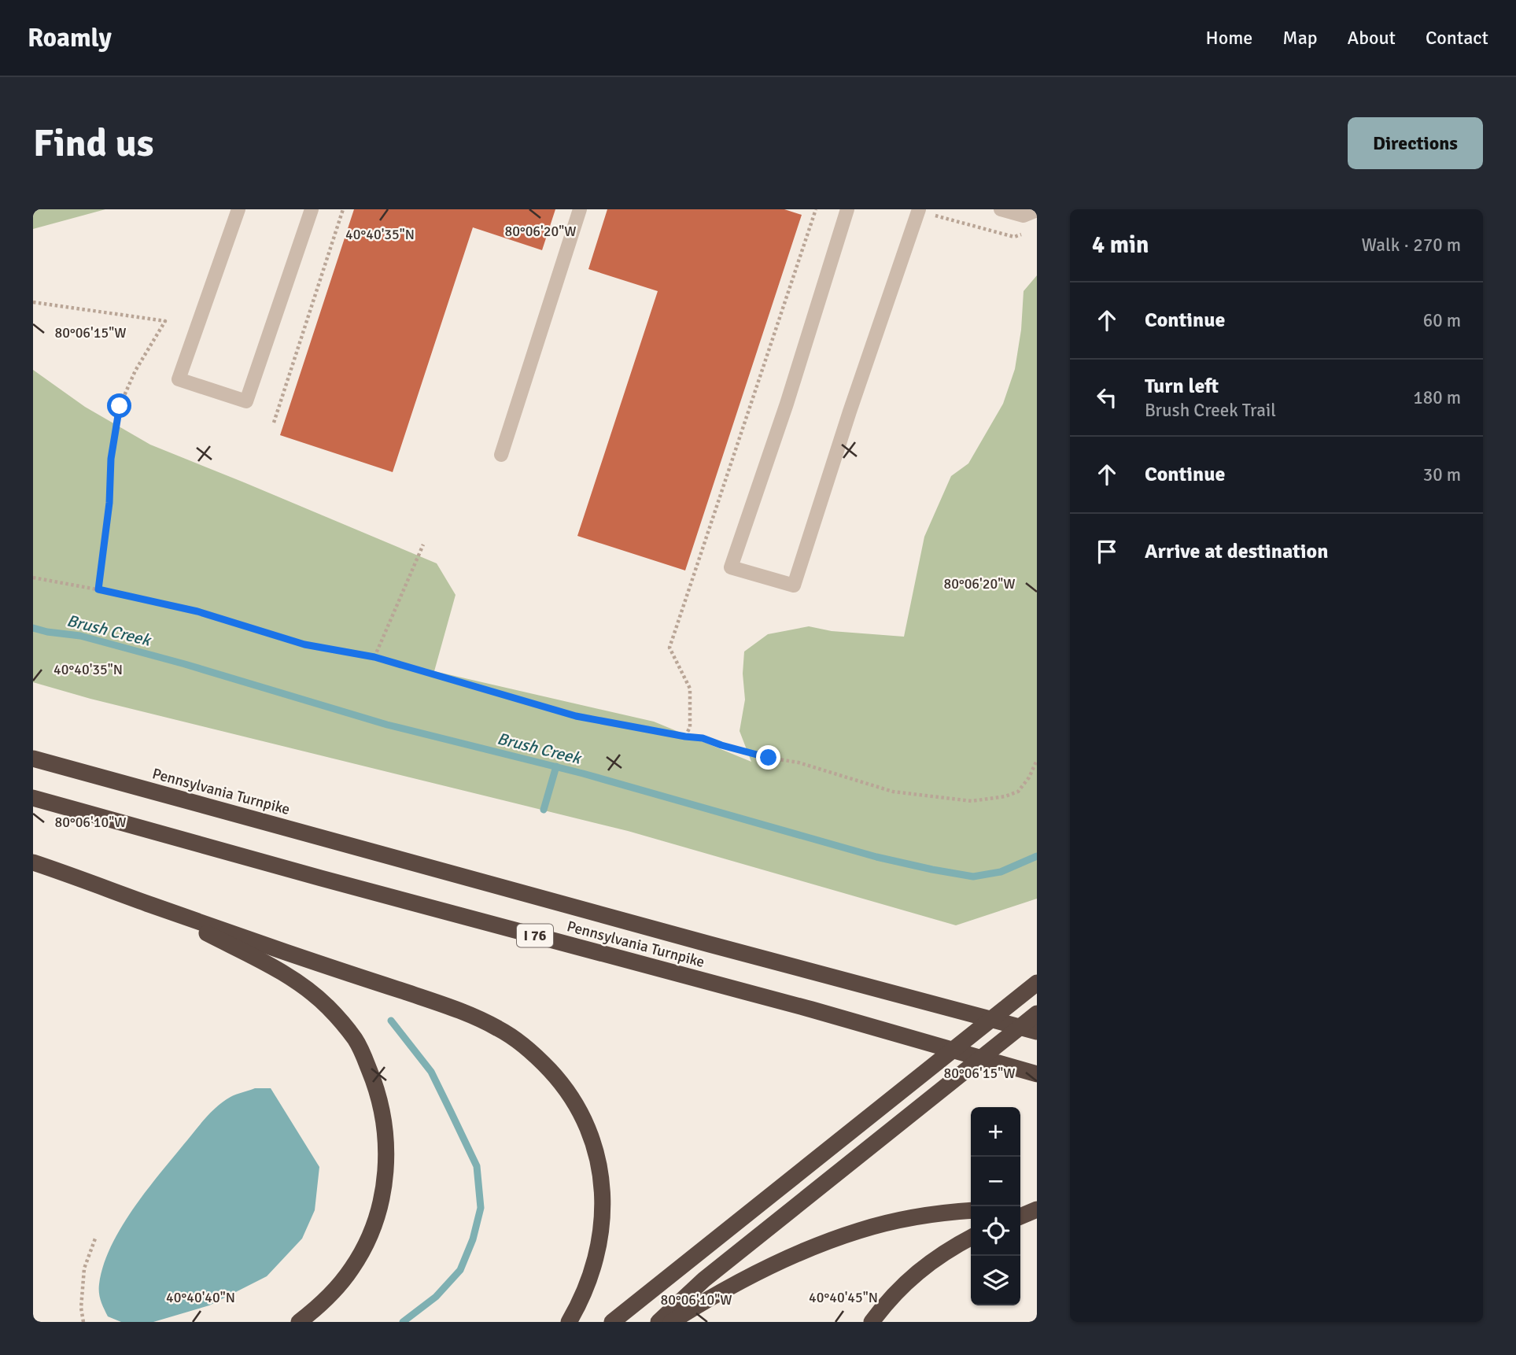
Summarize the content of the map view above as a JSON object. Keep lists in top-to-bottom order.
{
  "streets": {
    "highway": ["Pennsylvania Turnpike", "I 76"]
  },
  "water": ["Brush Creek"],
  "page": {
    "header": "Roamly",
    "nav": [
      "Home",
      "Map",
      "About",
      "Contact"
    ],
    "buttons": "Directions",
    "title": "Find us",
    "heading": ["4 min", "Walk · 270 m"],
    "list": [
      ["Continue", "60 m"],
      ["Turn left", "Brush Creek Trail", "180 m"],
      ["Continue", "30 m"],
      "Arrive at destination"
    ],
    "map_buttons": ["+", "−"]
  },
  "coordinates": [
    "80°06'20\"W",
    "40°40'35\"N",
    "80°06'15\"W",
    "80°06'10\"W",
    "40°40'40\"N",
    "40°40'45\"N"
  ]
}
